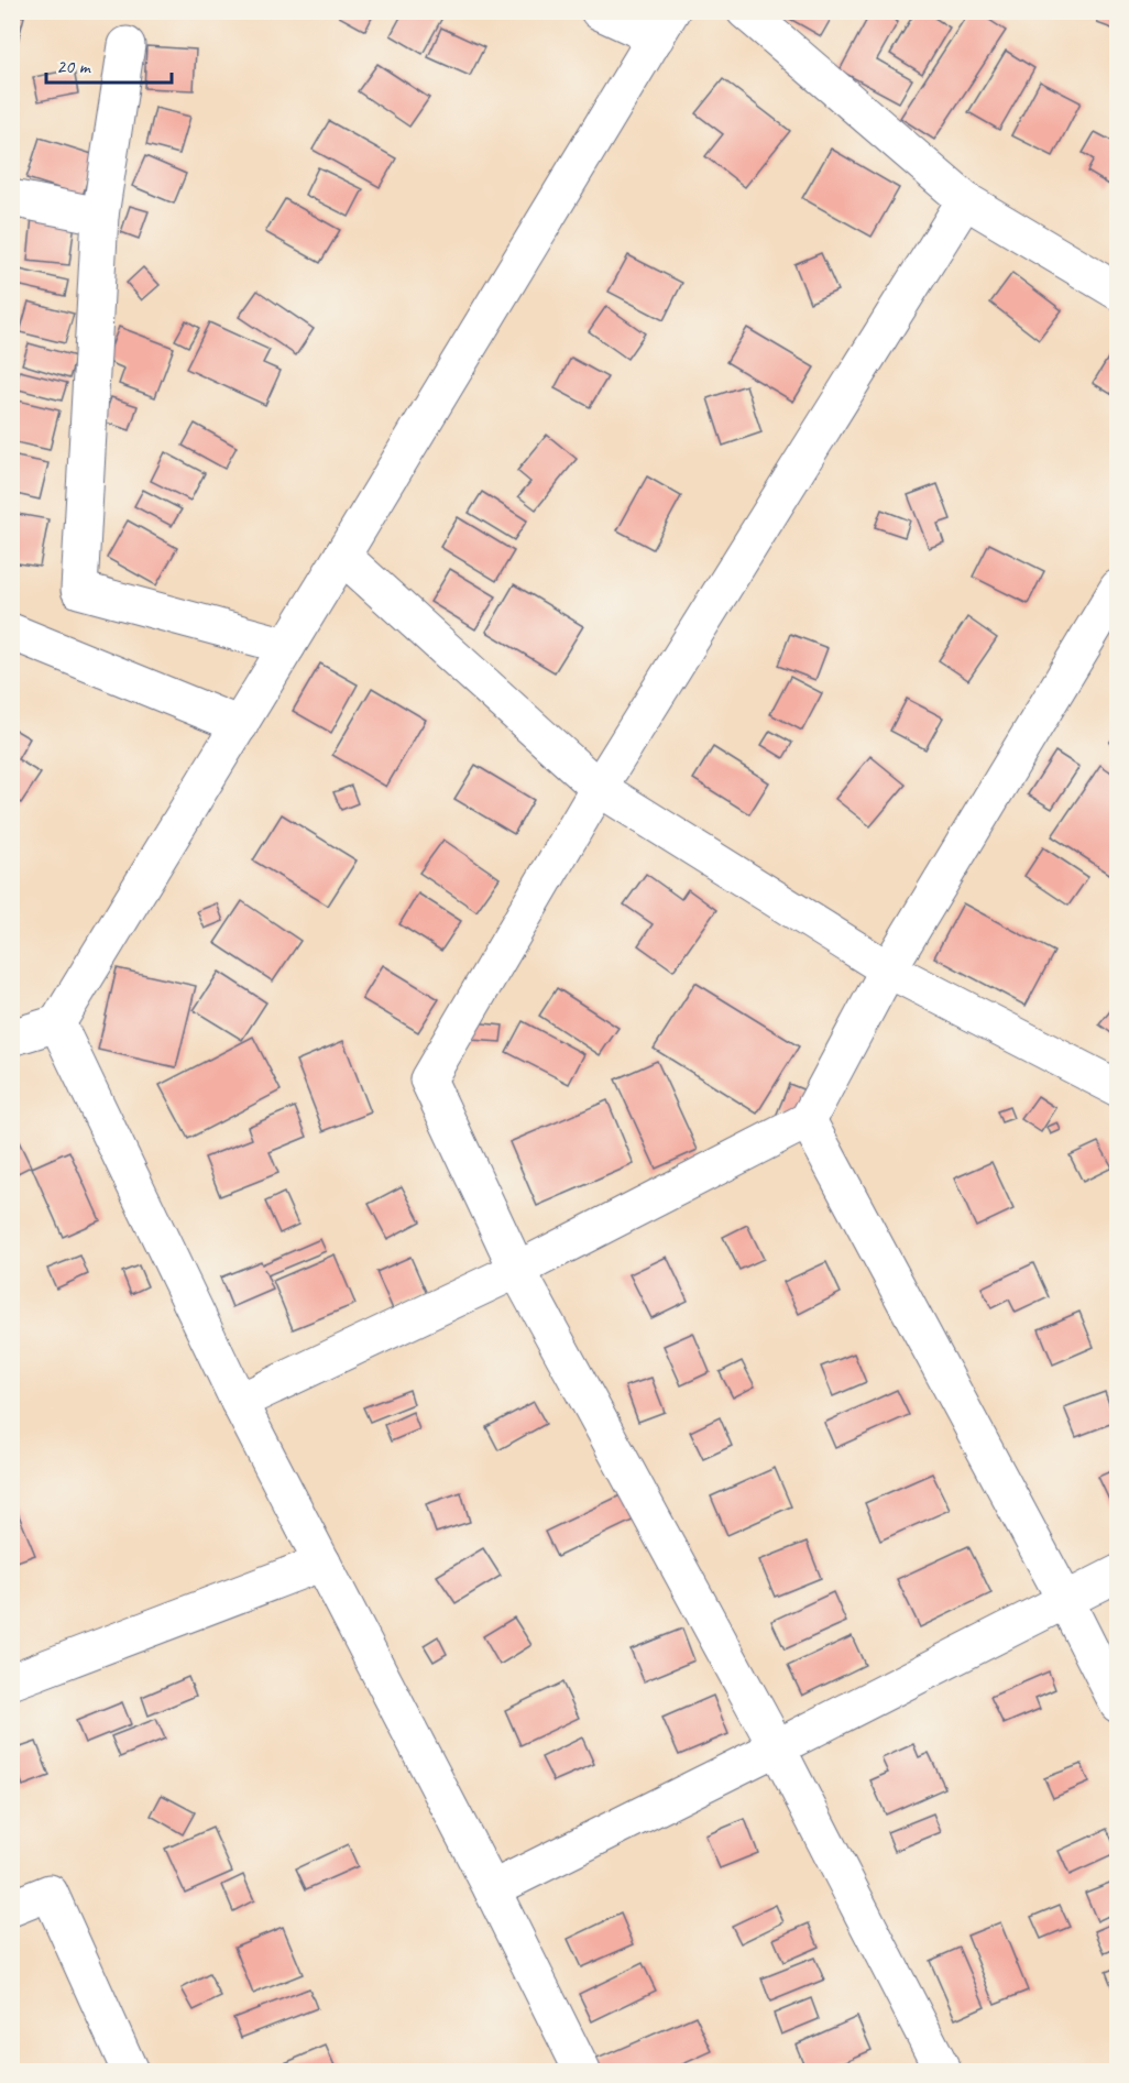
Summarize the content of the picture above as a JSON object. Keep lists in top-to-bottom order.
{
  "scale_bar": "20 m"
}
